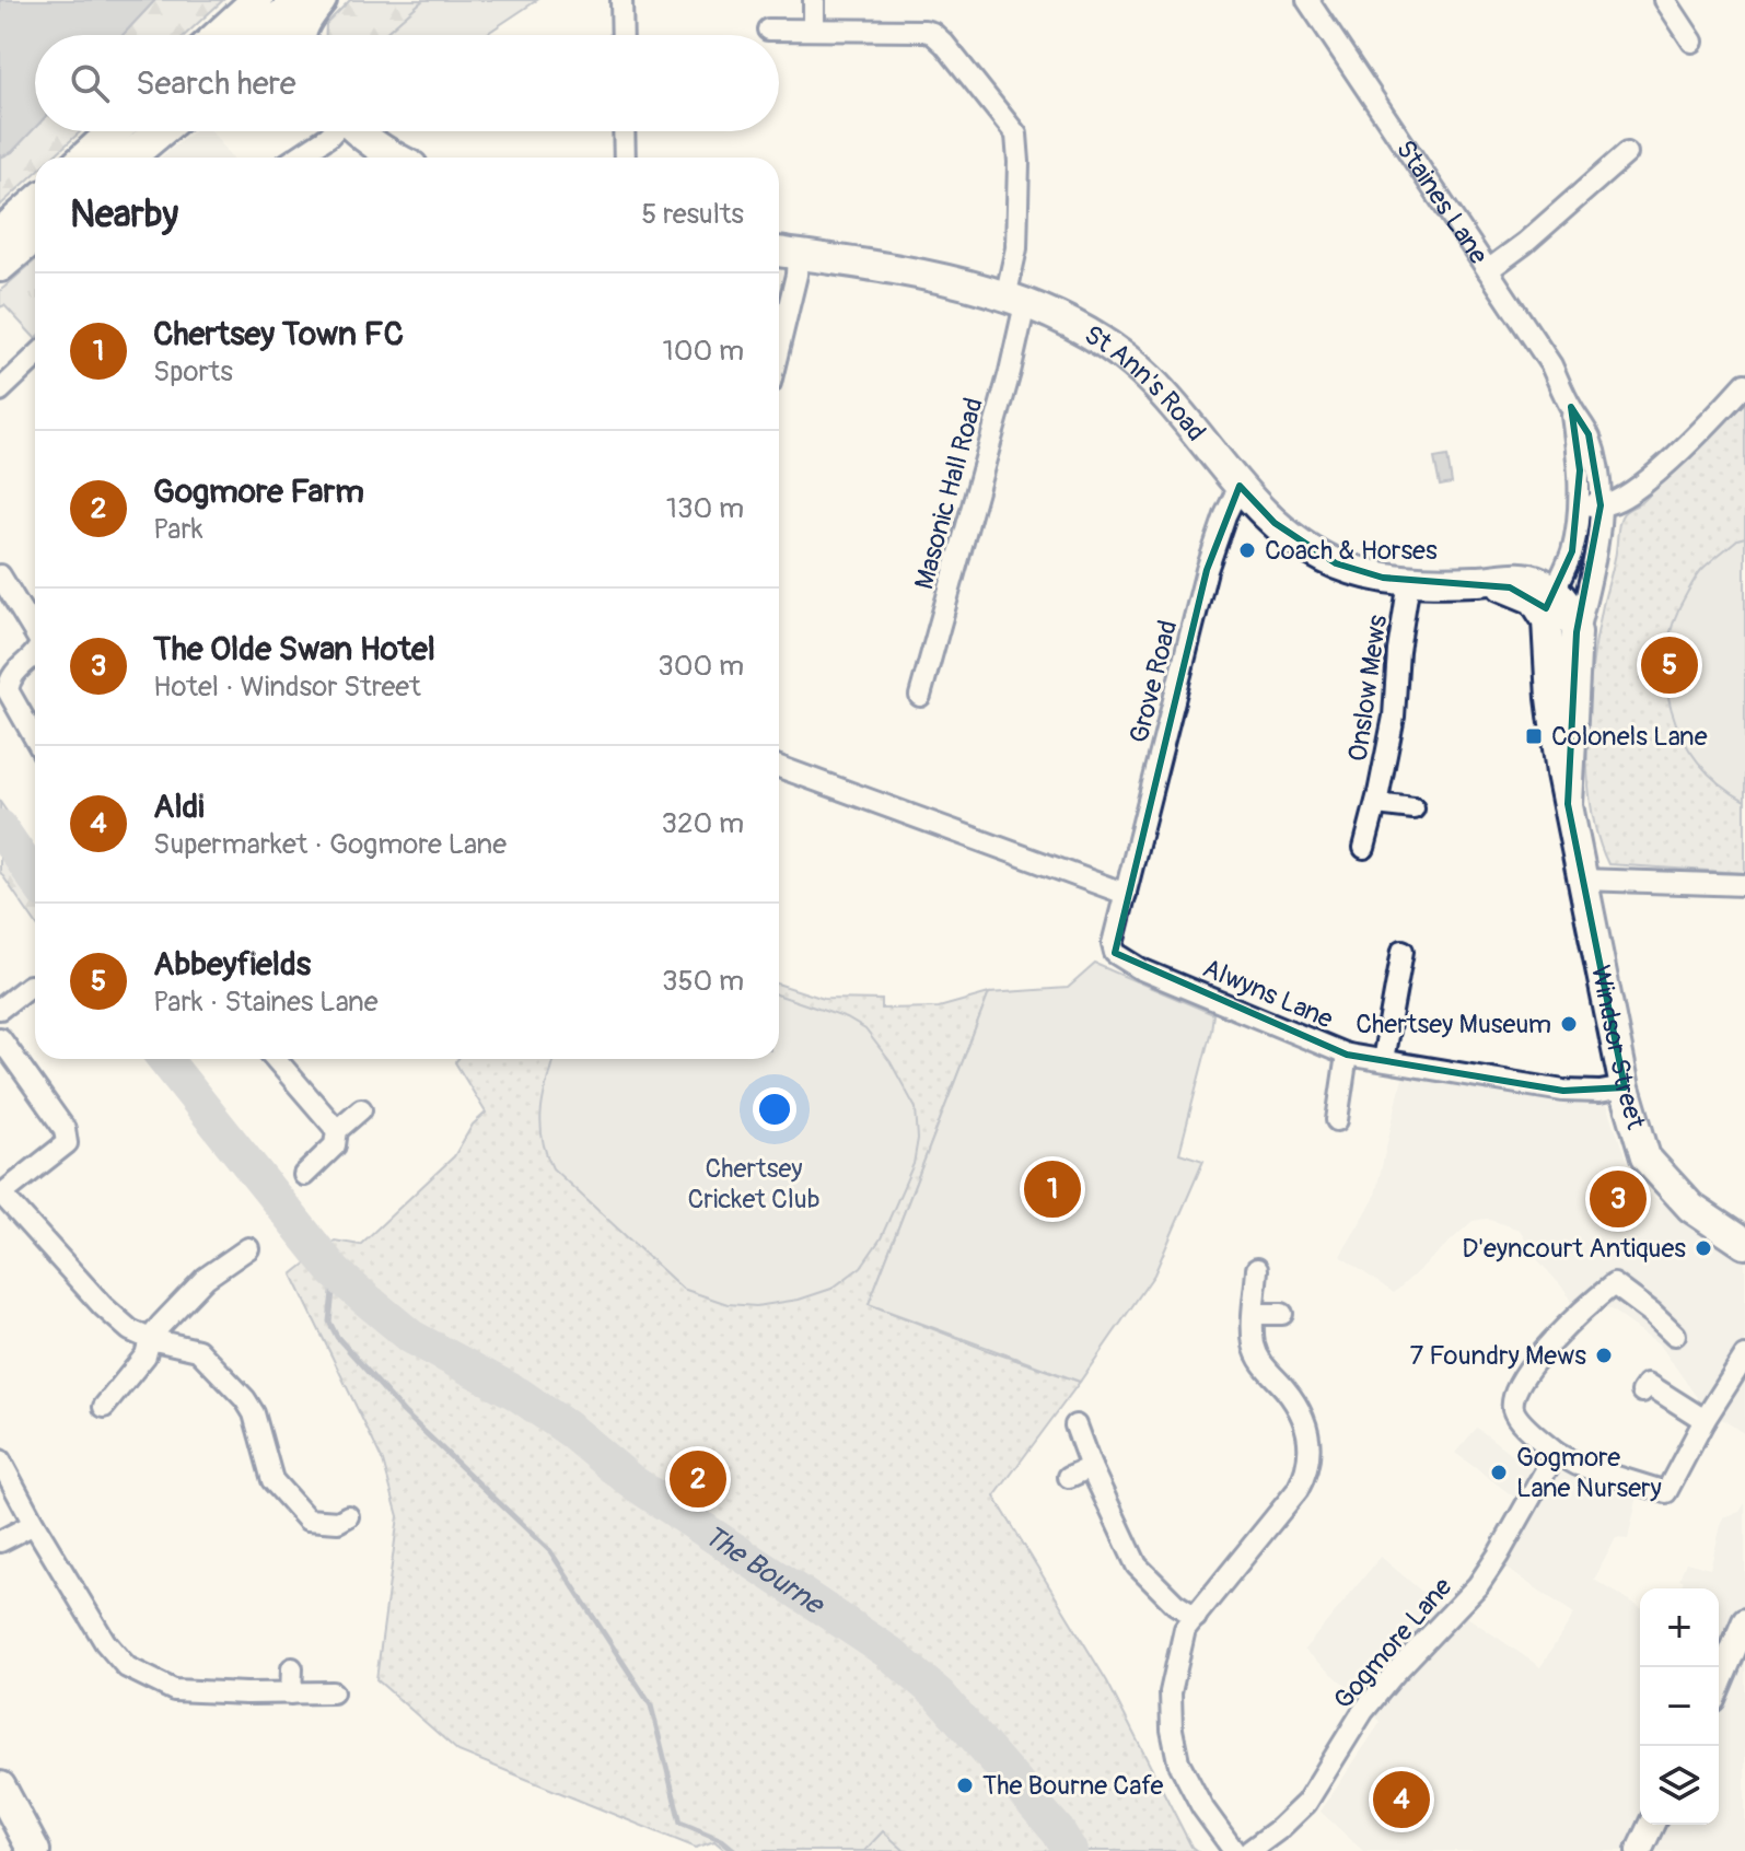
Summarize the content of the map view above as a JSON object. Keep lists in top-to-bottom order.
{
  "streets": {
    "main road": ["Staines Lane", "St Ann's Road", "Windsor Street"],
    "street": [
      "Masonic Hall Road",
      "Grove Road",
      "Onslow Mews",
      "Alwyns Lane",
      "Gogmore Lane"
    ]
  },
  "crossings": [
    ["Staines Lane", "St Ann's Road"],
    ["Staines Lane", "Windsor Street"],
    ["St Ann's Road", "Masonic Hall Road"],
    ["St Ann's Road", "Grove Road"],
    ["St Ann's Road", "Onslow Mews"],
    ["Grove Road", "Alwyns Lane"],
    ["Alwyns Lane", "Windsor Street"]
  ],
  "water": ["The Bourne"],
  "parks": ["Chertsey Cricket Club"],
  "places": {
    "other": [
      "Coach & Horses",
      "Chertsey Museum",
      "D'eyncourt Antiques",
      "7 Foundry Mews",
      "Gogmore Lane Nursery",
      "The Bourne Cafe"
    ],
    "transit": ["Colonels Lane"]
  },
  "page": {
    "search": "Search here",
    "heading": ["Nearby", "5 results"],
    "list": [
      {
        "mark": "1",
        "name": "Chertsey Town FC",
        "note": "Sports",
        "value": "100 m"
      },
      {
        "mark": "2",
        "name": "Gogmore Farm",
        "note": "Park",
        "value": "130 m"
      },
      {
        "mark": "3",
        "name": "The Olde Swan Hotel",
        "note": "Hotel · Windsor Street",
        "value": "300 m"
      },
      {
        "mark": "4",
        "name": "Aldi",
        "note": "Supermarket · Gogmore Lane",
        "value": "320 m"
      },
      {
        "mark": "5",
        "name": "Abbeyfields",
        "note": "Park · Staines Lane",
        "value": "350 m"
      }
    ],
    "pins": [
      "5",
      "1",
      "3",
      "2",
      "4"
    ],
    "map_buttons": ["+", "−"]
  }
}
